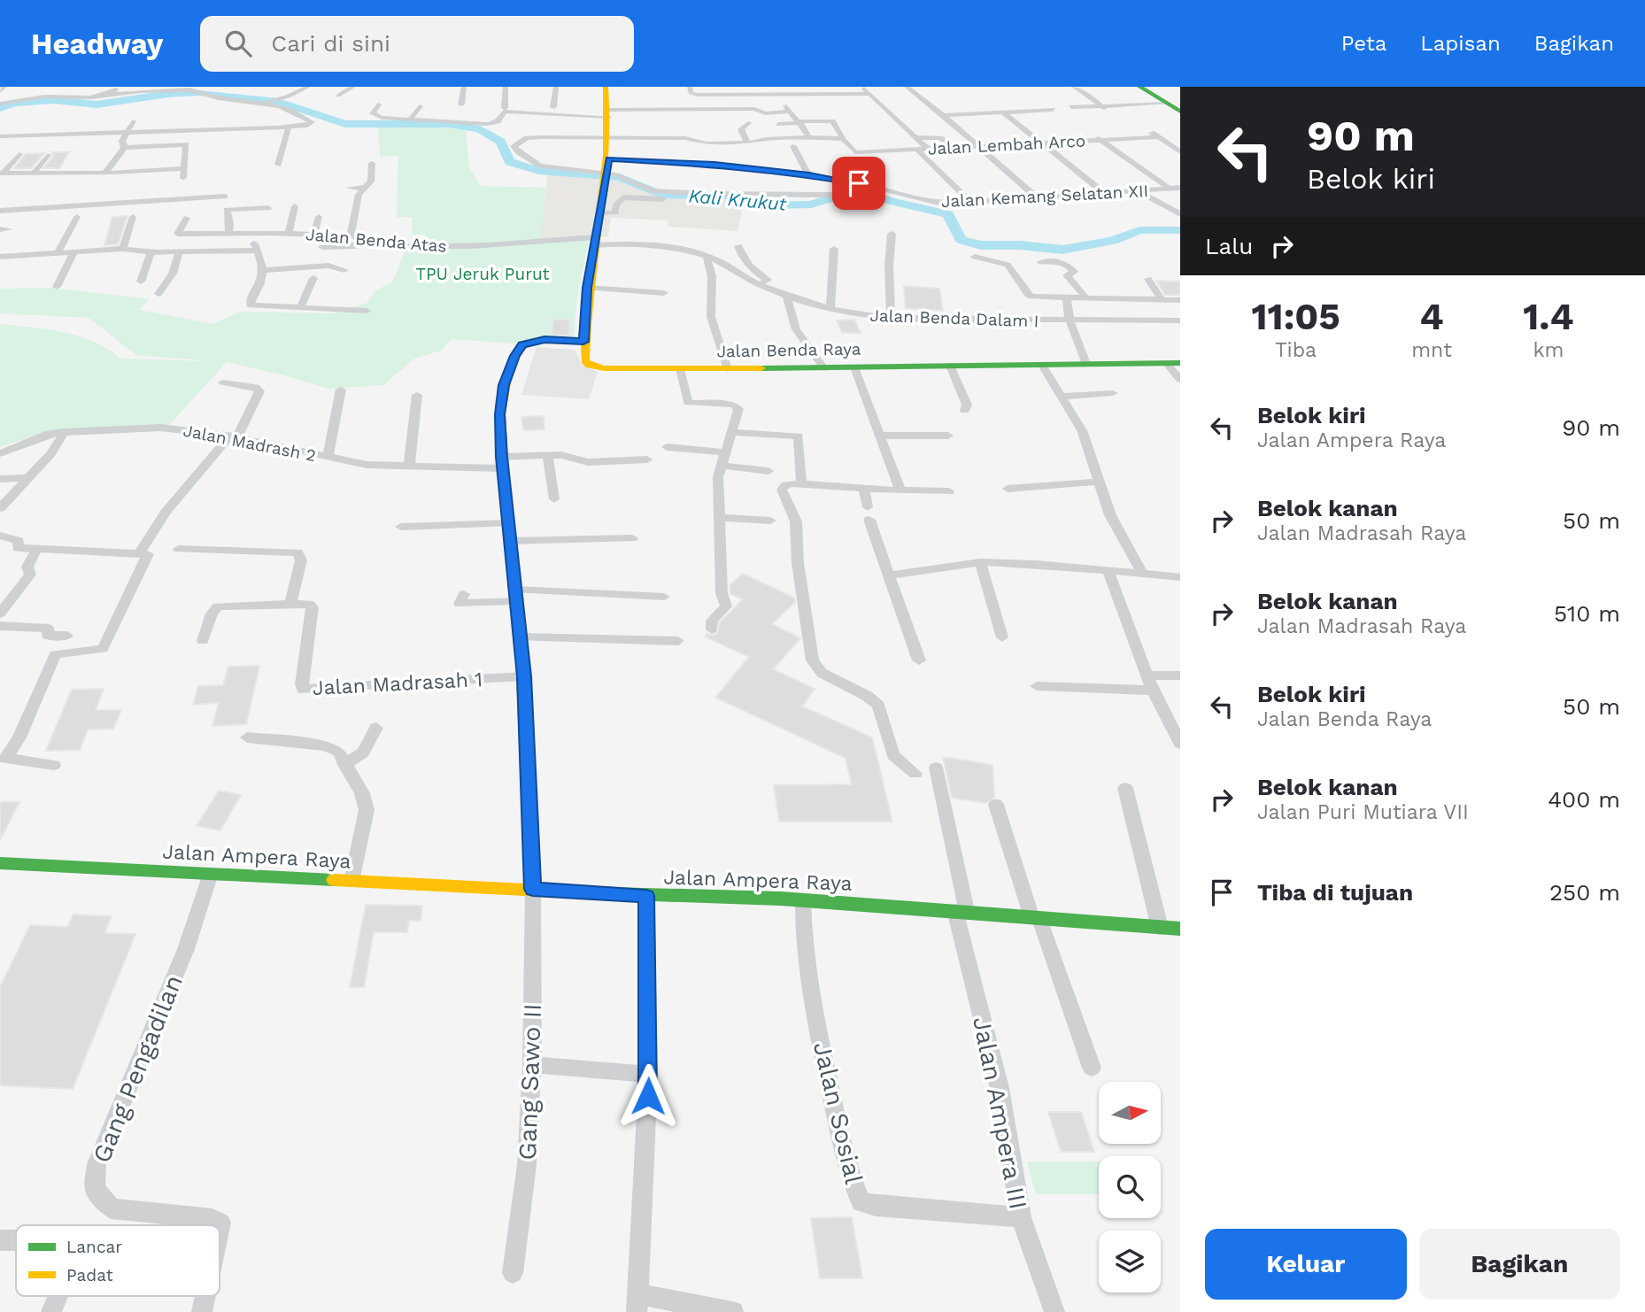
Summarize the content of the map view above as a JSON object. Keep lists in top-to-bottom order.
{
  "streets": {
    "street": [
      "Jalan Lembah Arco",
      "Jalan Kemang Selatan XII",
      "Jalan Benda Atas",
      "Jalan Benda Dalam I",
      "Jalan Benda Raya",
      "Jalan Madrash 2",
      "Jalan Madrasah 1",
      "Jalan Ampera Raya",
      "Gang Pengadilan",
      "Gang Sawo II",
      "Jalan Sosial",
      "Jalan Ampera III"
    ]
  },
  "crossings": [
    ["Jalan Kemang Selatan XII", "Jalan Benda Raya"],
    ["Jalan Benda Atas", "Jalan Benda Dalam I"],
    ["Jalan Benda Atas", "Jalan Benda Raya"],
    ["Jalan Benda Dalam I", "Jalan Benda Raya"],
    ["Jalan Ampera Raya", "Gang Pengadilan"],
    ["Jalan Ampera Raya", "Gang Sawo II"],
    ["Jalan Ampera Raya", "Jalan Sosial"],
    ["Jalan Ampera Raya", "Jalan Ampera III"],
    ["Jalan Sosial", "Jalan Ampera III"]
  ],
  "water": ["Kali Krukut"],
  "parks": ["TPU Jeruk Purut"],
  "legend": ["Lancar", "Padat"],
  "north": "right",
  "page": {
    "header": "Headway",
    "search": "Cari di sini",
    "nav": ["Peta", "Lapisan", "Bagikan"],
    "turn": ["90 m", "Belok kiri"],
    "then": "Lalu",
    "eta": [
      "11:05",
      "Tiba",
      "4",
      "mnt",
      "1.4",
      "km"
    ],
    "list": [
      {
        "name": "Belok kiri",
        "note": "Jalan Ampera Raya",
        "value": "90 m"
      },
      {
        "name": "Belok kanan",
        "note": "Jalan Madrasah Raya",
        "value": "50 m"
      },
      {
        "name": "Belok kanan",
        "note": "Jalan Madrasah Raya",
        "value": "510 m"
      },
      {
        "name": "Belok kiri",
        "note": "Jalan Benda Raya",
        "value": "50 m"
      },
      {
        "name": "Belok kanan",
        "note": "Jalan Puri Mutiara VII",
        "value": "400 m"
      },
      {
        "name": "Tiba di tujuan",
        "value": "250 m"
      }
    ],
    "buttons": ["Keluar", "Bagikan"]
  }
}
